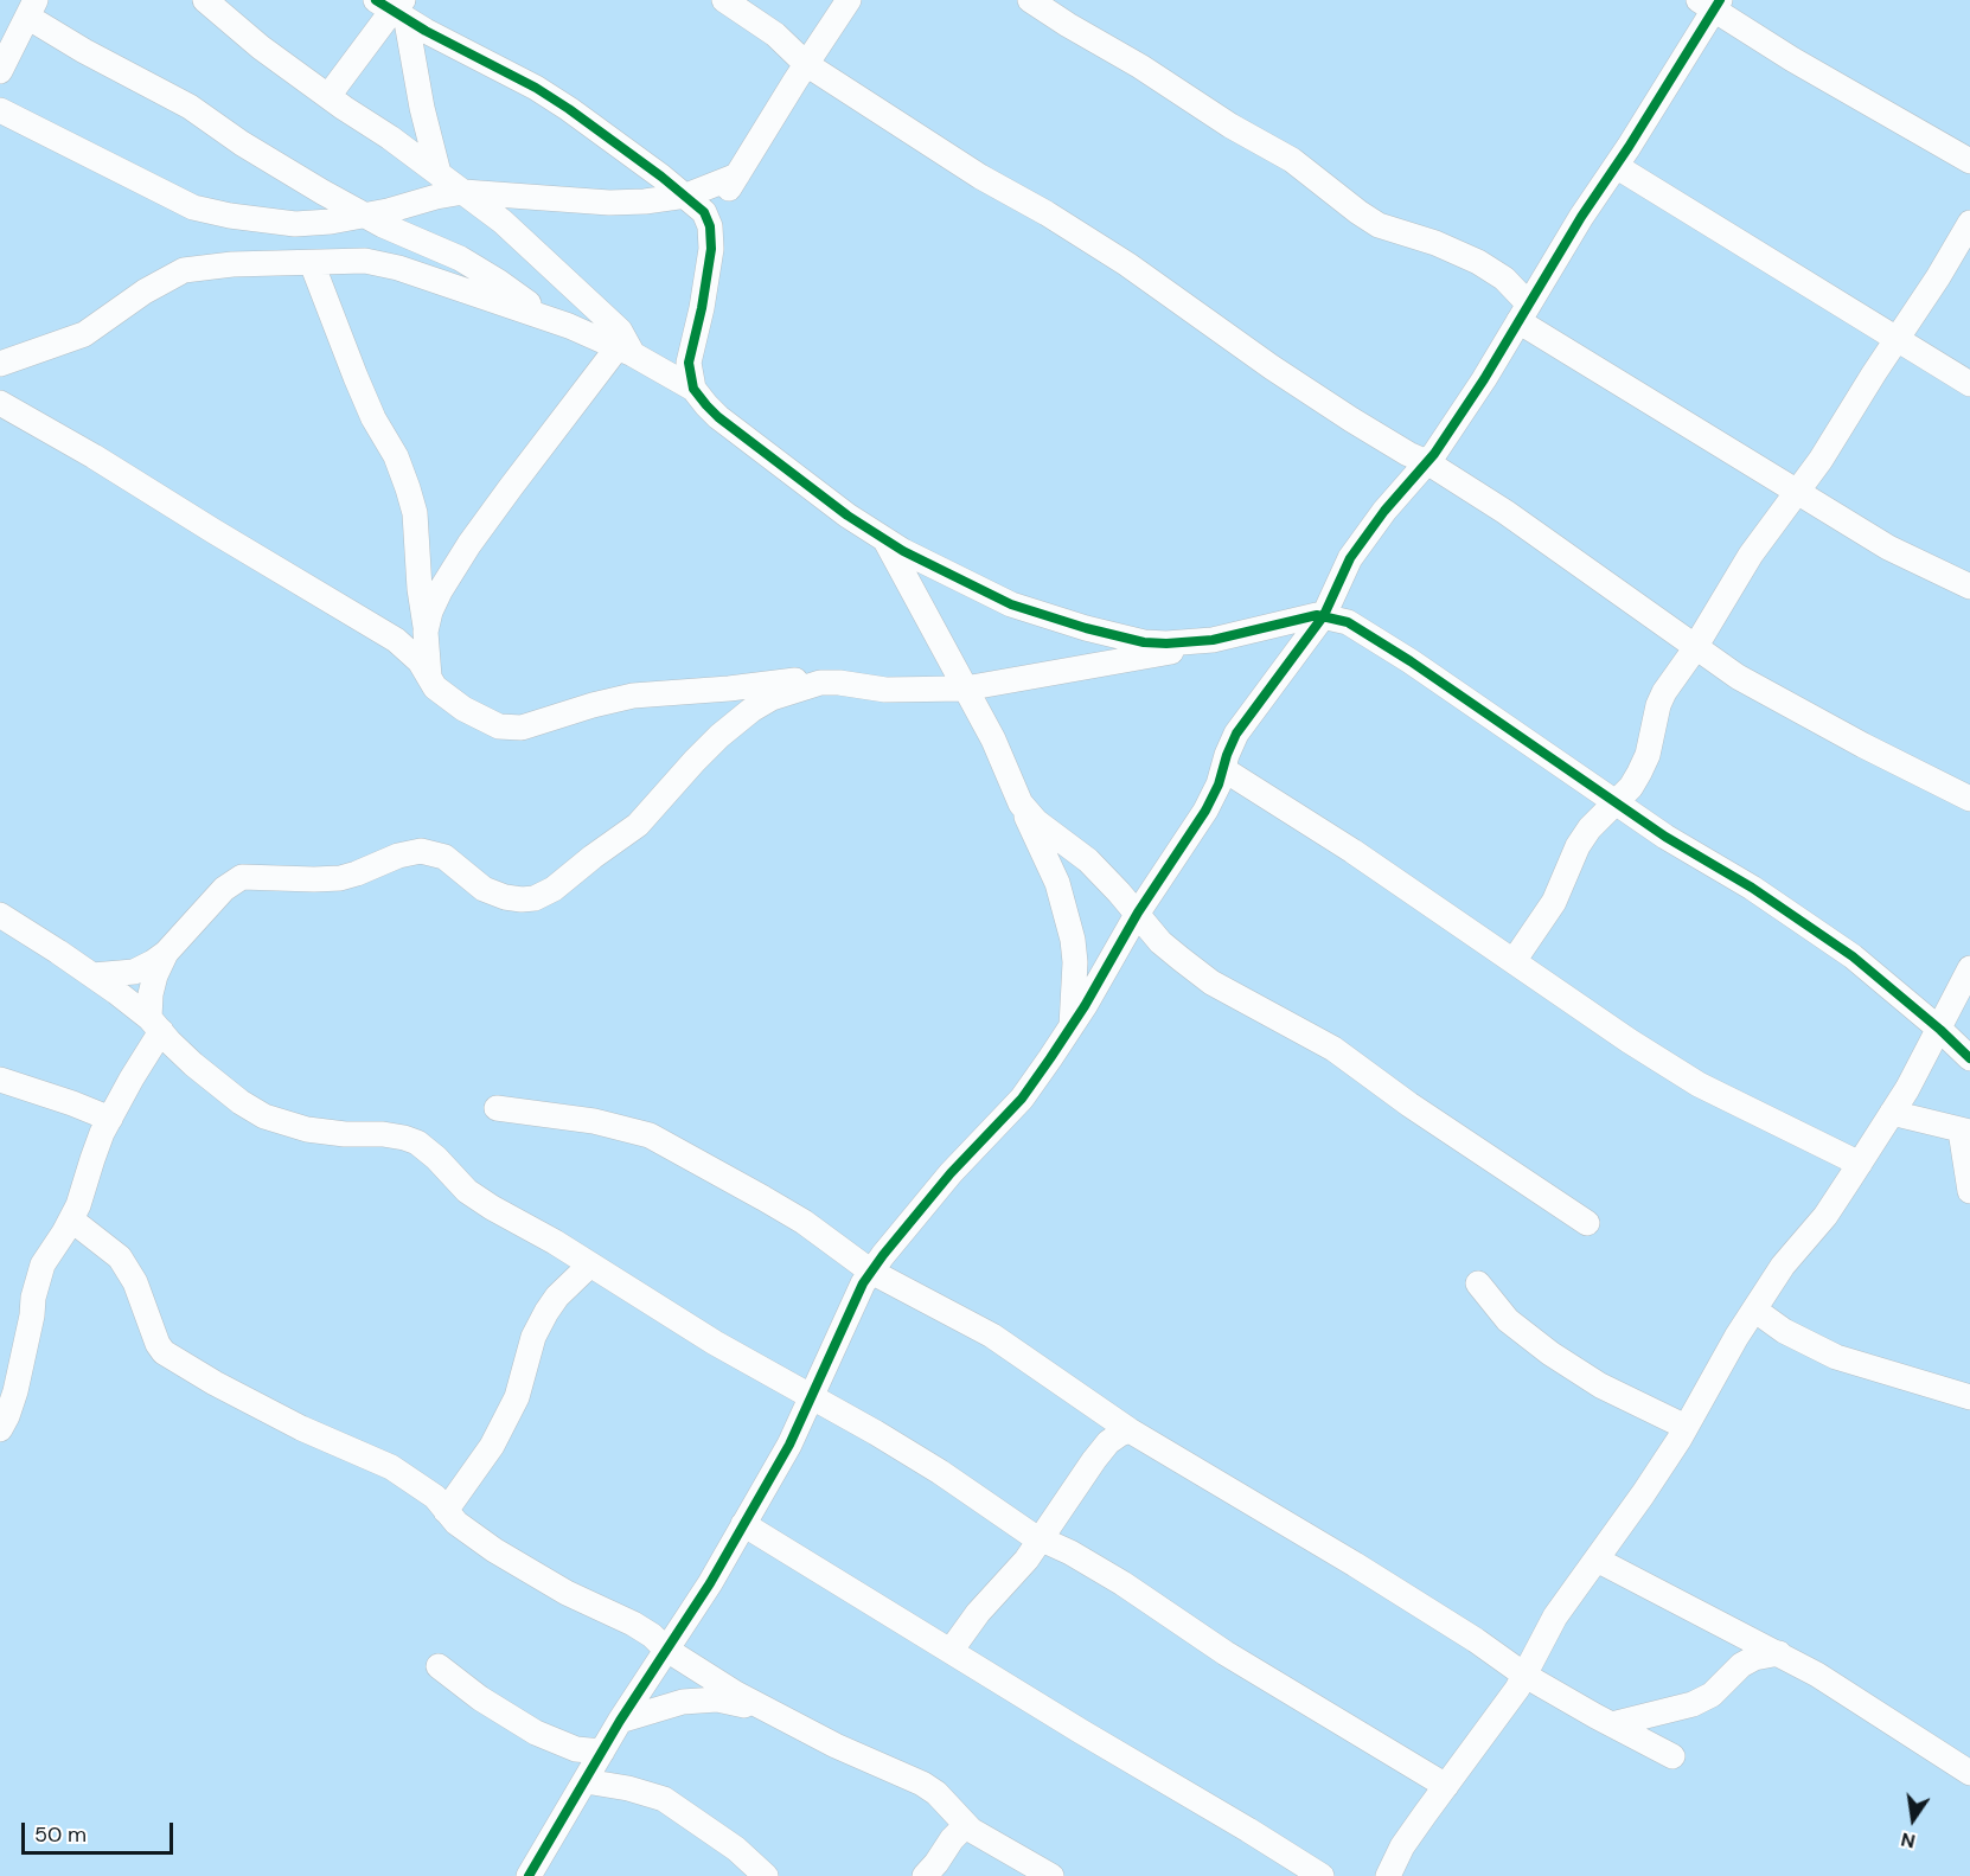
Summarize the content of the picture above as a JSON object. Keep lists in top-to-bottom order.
{
  "scale_bar": "50 m",
  "north": "bottom"
}
